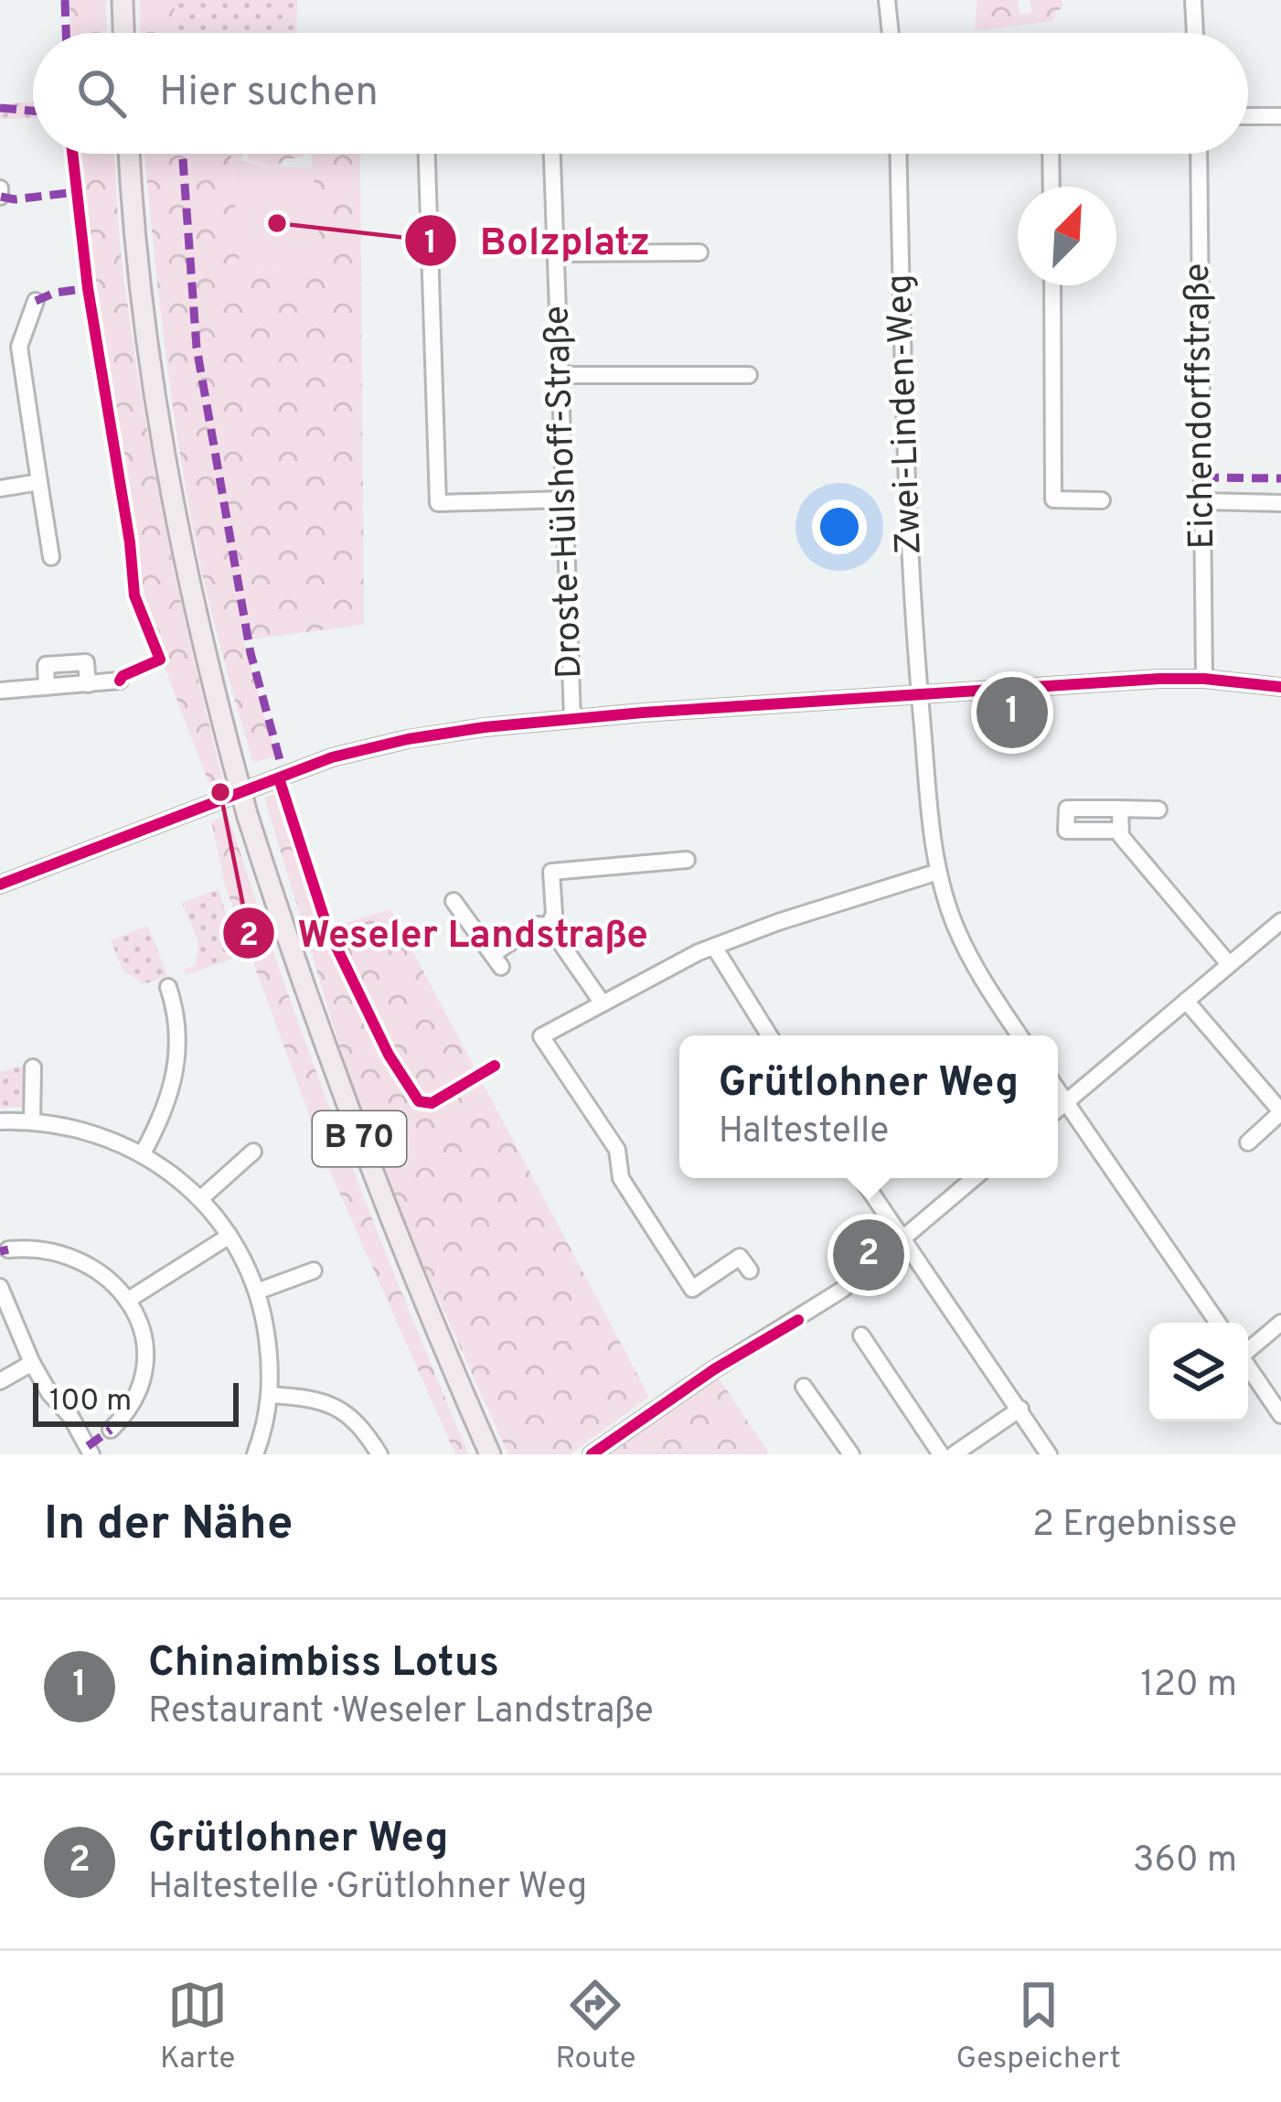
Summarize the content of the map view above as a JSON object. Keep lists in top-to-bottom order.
{
  "streets": {
    "main road": ["B 70"],
    "street": ["Eichendorffstraße", "Zwei-Linden-Weg", "Droste-Hülshoff-Straße"]
  },
  "places": ["Bolzplatz", "Weseler Landstraße"],
  "scale_bar": "100 m",
  "north": "top right",
  "page": {
    "search": "Hier suchen",
    "pins": ["1", "2"],
    "popup": ["Grütlohner Weg", "Haltestelle"],
    "scale": "100 m",
    "heading": ["In der Nähe", "2 Ergebnisse"],
    "list": [
      {
        "mark": "1",
        "name": "Chinaimbiss Lotus",
        "note": "Restaurant · Weseler Landstraße",
        "value": "120 m"
      },
      {
        "mark": "2",
        "name": "Grütlohner Weg",
        "note": "Haltestelle · Grütlohner Weg",
        "value": "360 m"
      }
    ],
    "nav": ["Karte", "Route", "Gespeichert"]
  }
}
